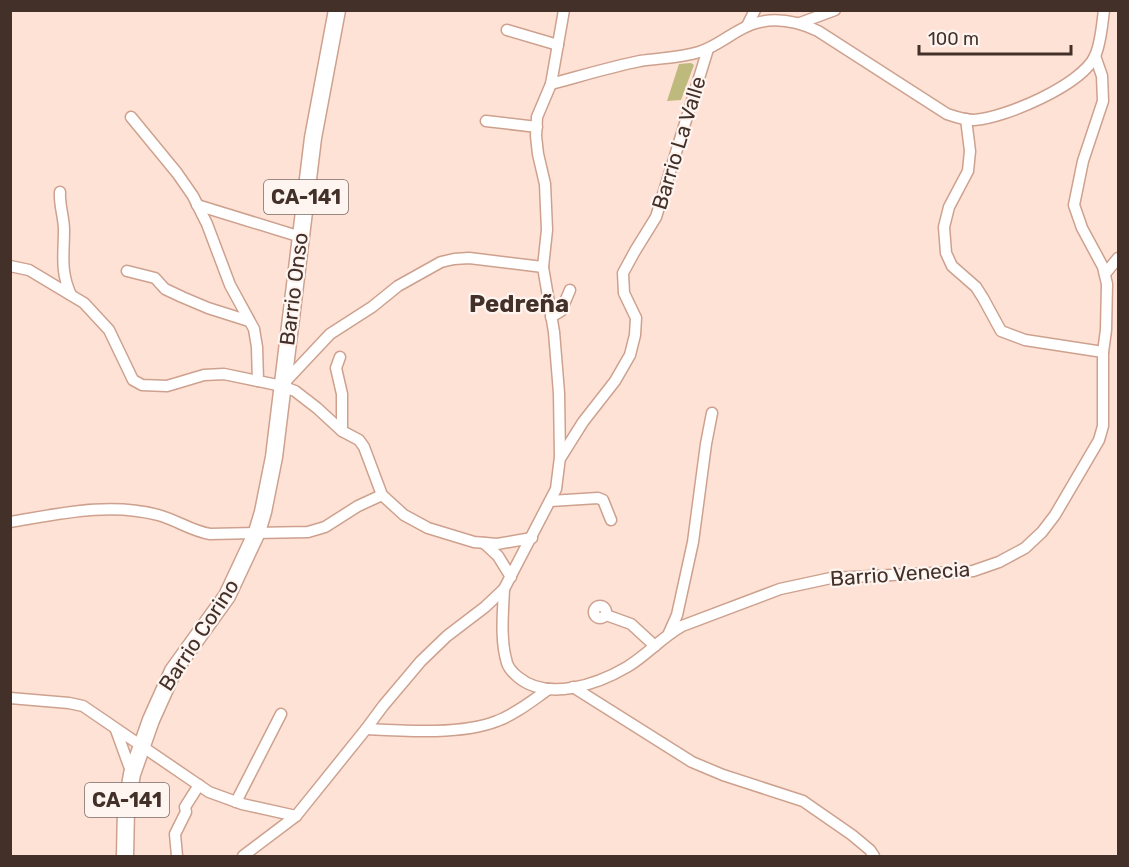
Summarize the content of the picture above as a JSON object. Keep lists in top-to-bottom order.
{
  "streets": {
    "main road": ["CA-141", "Barrio Onso", "Barrio Corino"],
    "street": ["Barrio La Valle", "Barrio Venecia"]
  },
  "crossings": [
    ["CA-141", "Barrio Corino"],
    ["Barrio Onso", "Barrio Corino"]
  ],
  "districts": ["Pedreña"],
  "scale_bar": "100 m"
}
